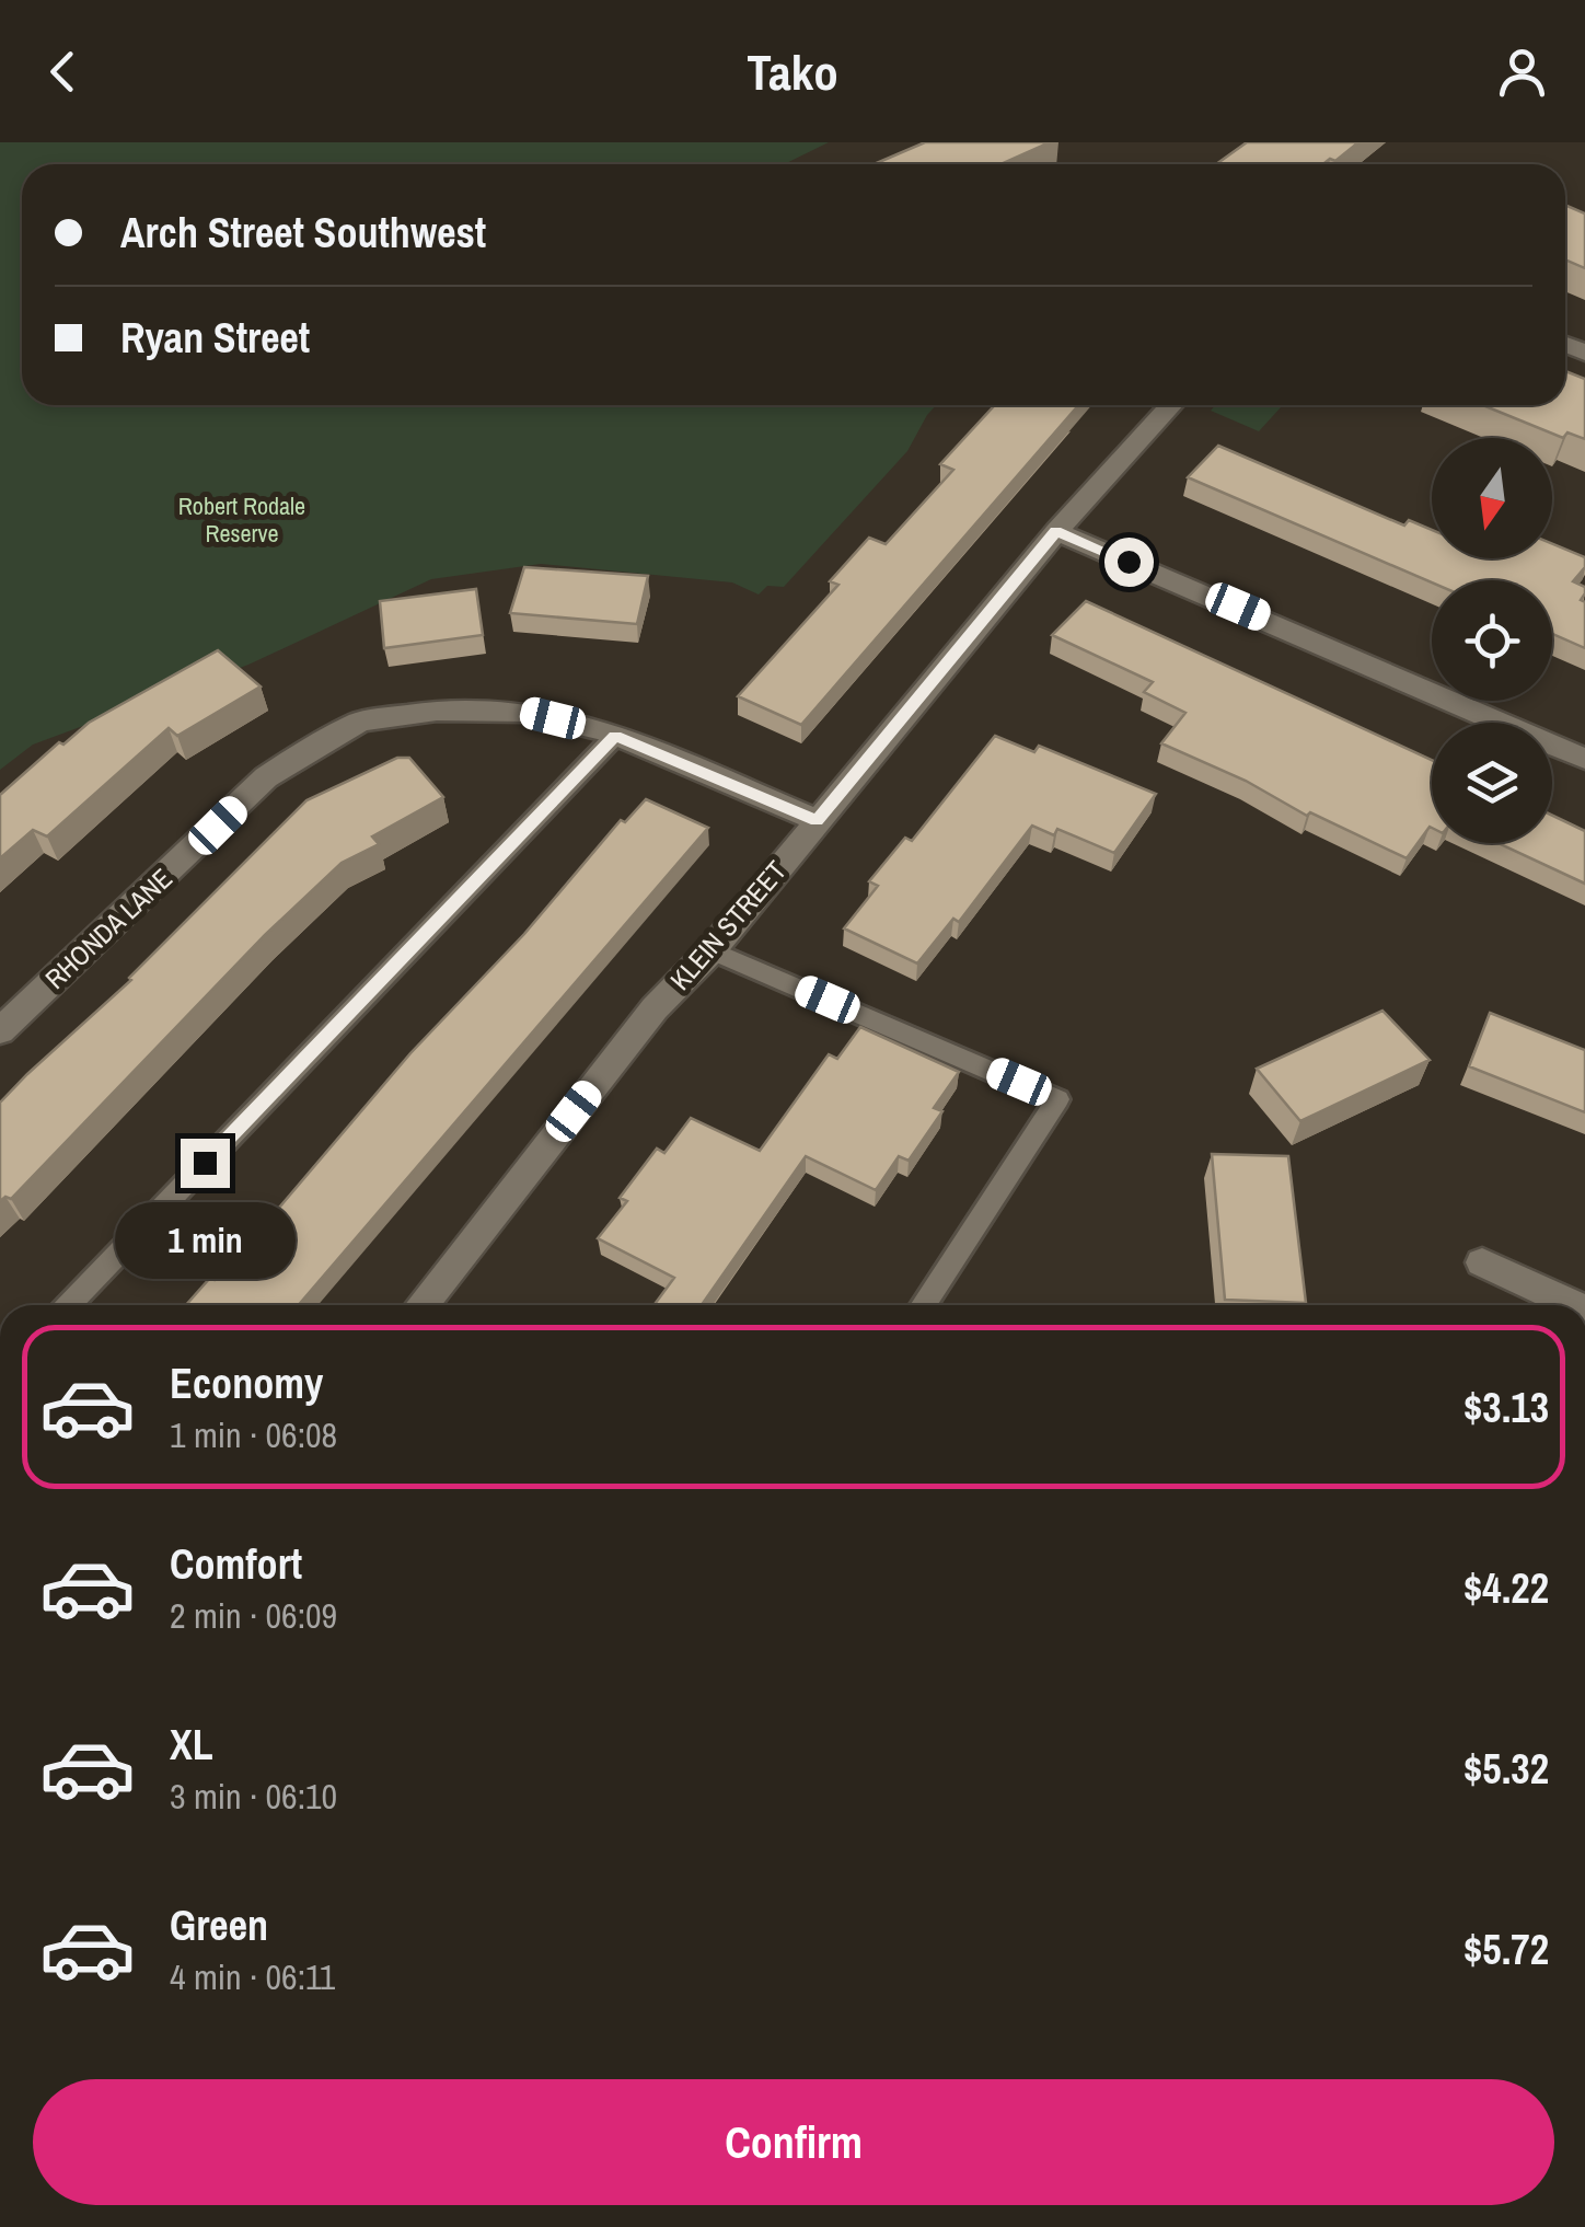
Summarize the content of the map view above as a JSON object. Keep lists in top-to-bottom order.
{
  "streets": {
    "street": ["KLEIN STREET", "RHONDA LANE"]
  },
  "crossings": [
    ["KLEIN STREET", "RHONDA LANE"]
  ],
  "parks": ["Robert Rodale Reserve"],
  "north": "bottom",
  "page": {
    "header": "Tako",
    "banner": ["Arch Street Southwest", "Ryan Street"],
    "bubble": "1 min",
    "list": [
      {
        "name": "Economy",
        "note": "1 min · 06:08",
        "value": "$3.13"
      },
      {
        "name": "Comfort",
        "note": "2 min · 06:09",
        "value": "$4.22"
      },
      {
        "name": "XL",
        "note": "3 min · 06:10",
        "value": "$5.32"
      },
      {
        "name": "Green",
        "note": "4 min · 06:11",
        "value": "$5.72"
      }
    ],
    "buttons": "Confirm"
  }
}
